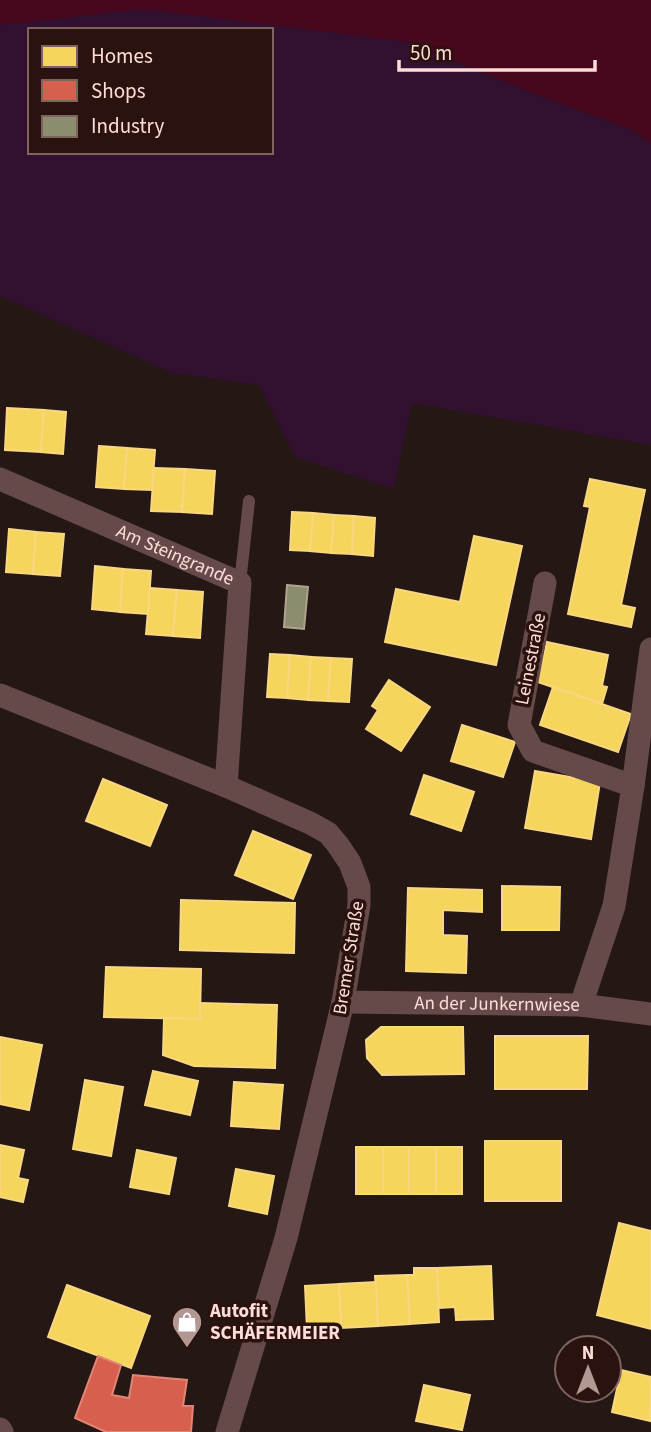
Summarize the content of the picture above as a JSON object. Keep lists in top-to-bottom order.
{
  "streets": {
    "street": [
      "Am Steingrande",
      "Leinestraße",
      "Bremer Straße",
      "An der Junkernwiese"
    ]
  },
  "crossings": [
    ["Am Steingrande", "Bremer Straße"],
    ["Bremer Straße", "An der Junkernwiese"]
  ],
  "places": {
    "shop": ["Autofit SCHÄFERMEIER"]
  },
  "legend": ["Homes", "Shops", "Industry"],
  "scale_bar": "50 m",
  "north": "top"
}
